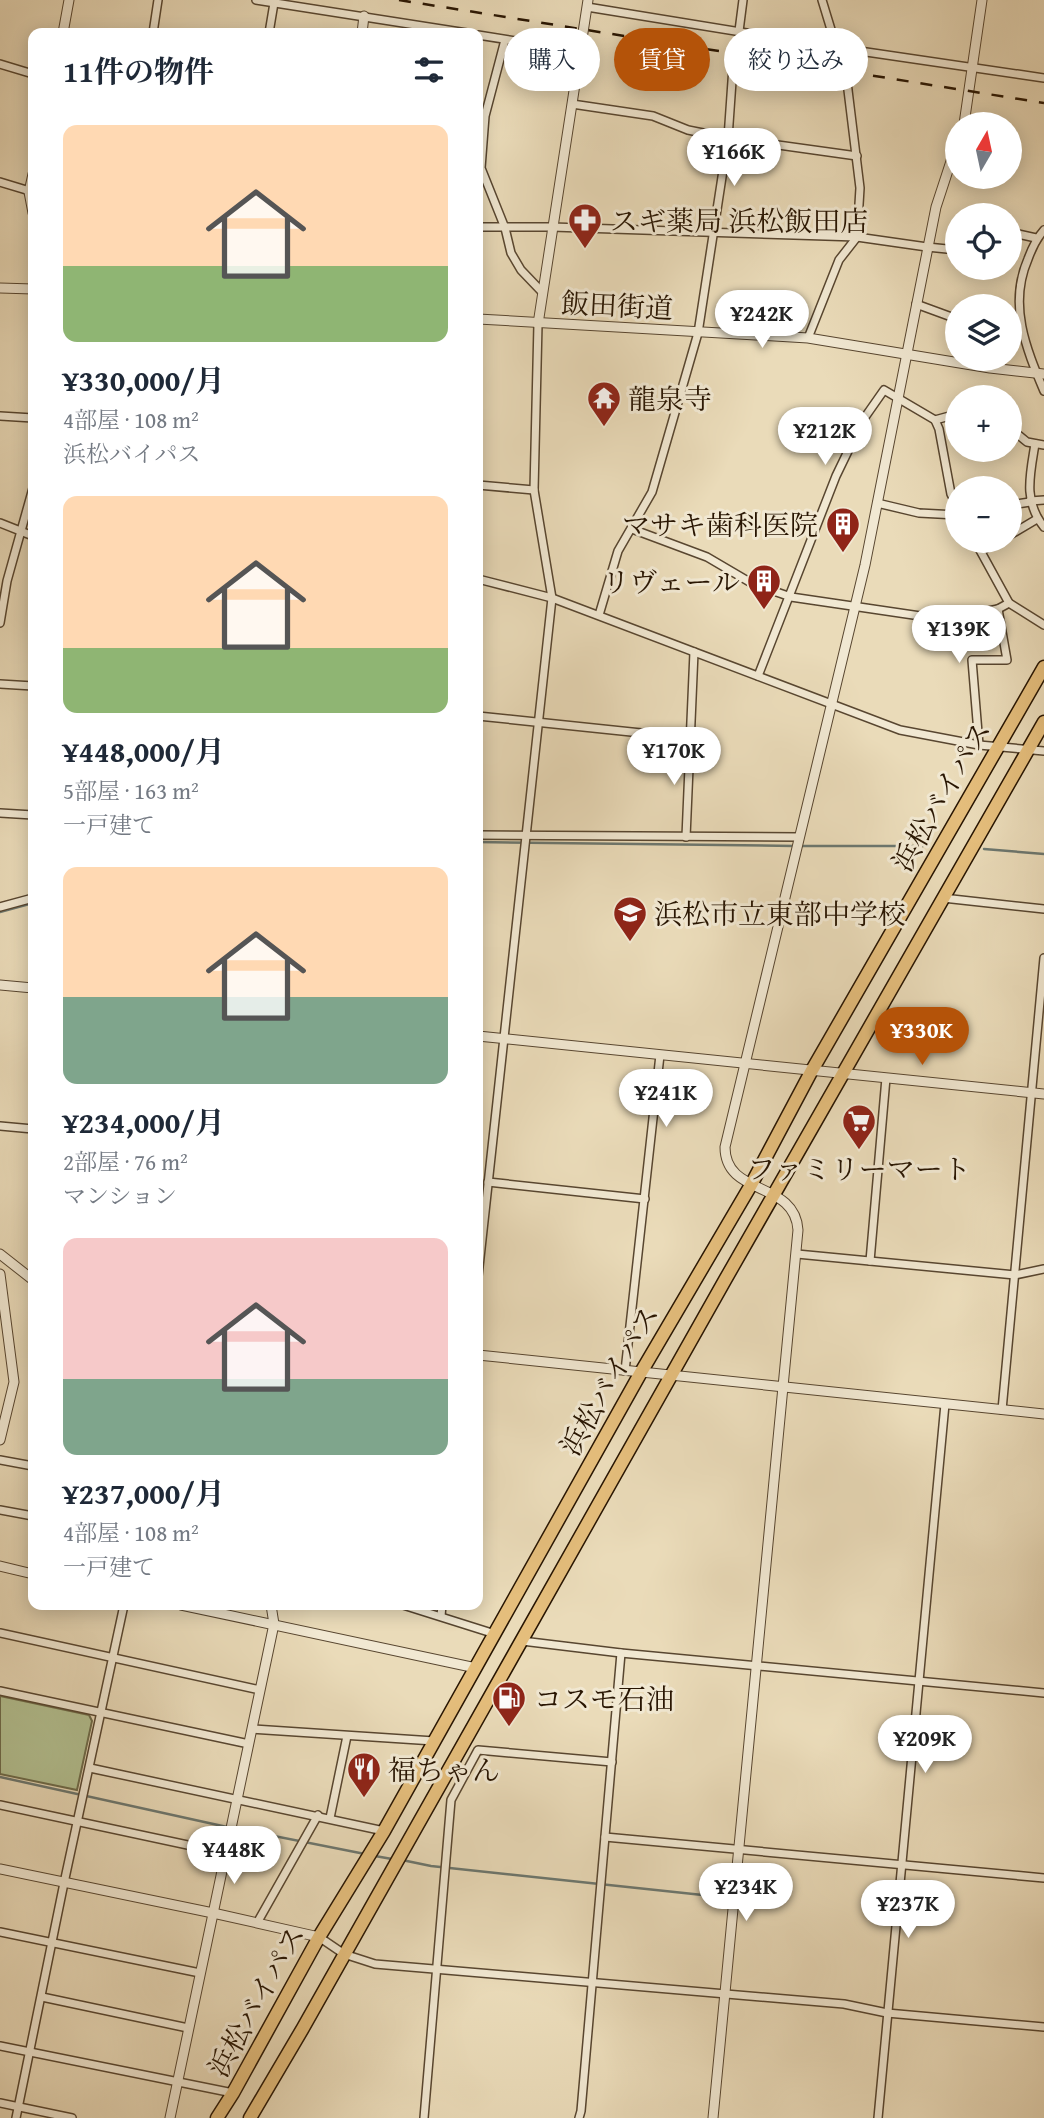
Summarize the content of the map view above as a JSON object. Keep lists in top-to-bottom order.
{
  "streets": {
    "highway": ["浜松バイパス"],
    "street": ["飯田街道"]
  },
  "places": {
    "pharmacy": ["スギ薬局 浜松飯田店"],
    "temple": ["龍泉寺"],
    "building": ["マサキ歯科医院", "リヴェール"],
    "school or university": ["浜松市立東部中学校"],
    "supermarket": ["ファミリーマート"],
    "fuel station": ["コスモ石油"],
    "restaurant": ["福ちゃん"]
  },
  "north": "top",
  "page": {
    "chip": ["購入", "賃貸", "絞り込み"],
    "heading": "11件の物件",
    "map_buttons": ["+", "−"],
    "list": [
      {
        "name": "¥330,000/月",
        "note": "4部屋 · 108 m² · 浜松バイパス"
      },
      {
        "name": "¥448,000/月",
        "note": "5部屋 · 163 m² · 一戸建て"
      },
      {
        "name": "¥234,000/月",
        "note": "2部屋 · 76 m² · マンション"
      },
      {
        "name": "¥237,000/月",
        "note": "4部屋 · 108 m² · 一戸建て"
      }
    ],
    "price": [
      "¥166K",
      "¥242K",
      "¥212K",
      "¥139K",
      "¥170K",
      "¥330K",
      "¥241K",
      "¥209K",
      "¥448K",
      "¥234K",
      "¥237K"
    ]
  }
}
